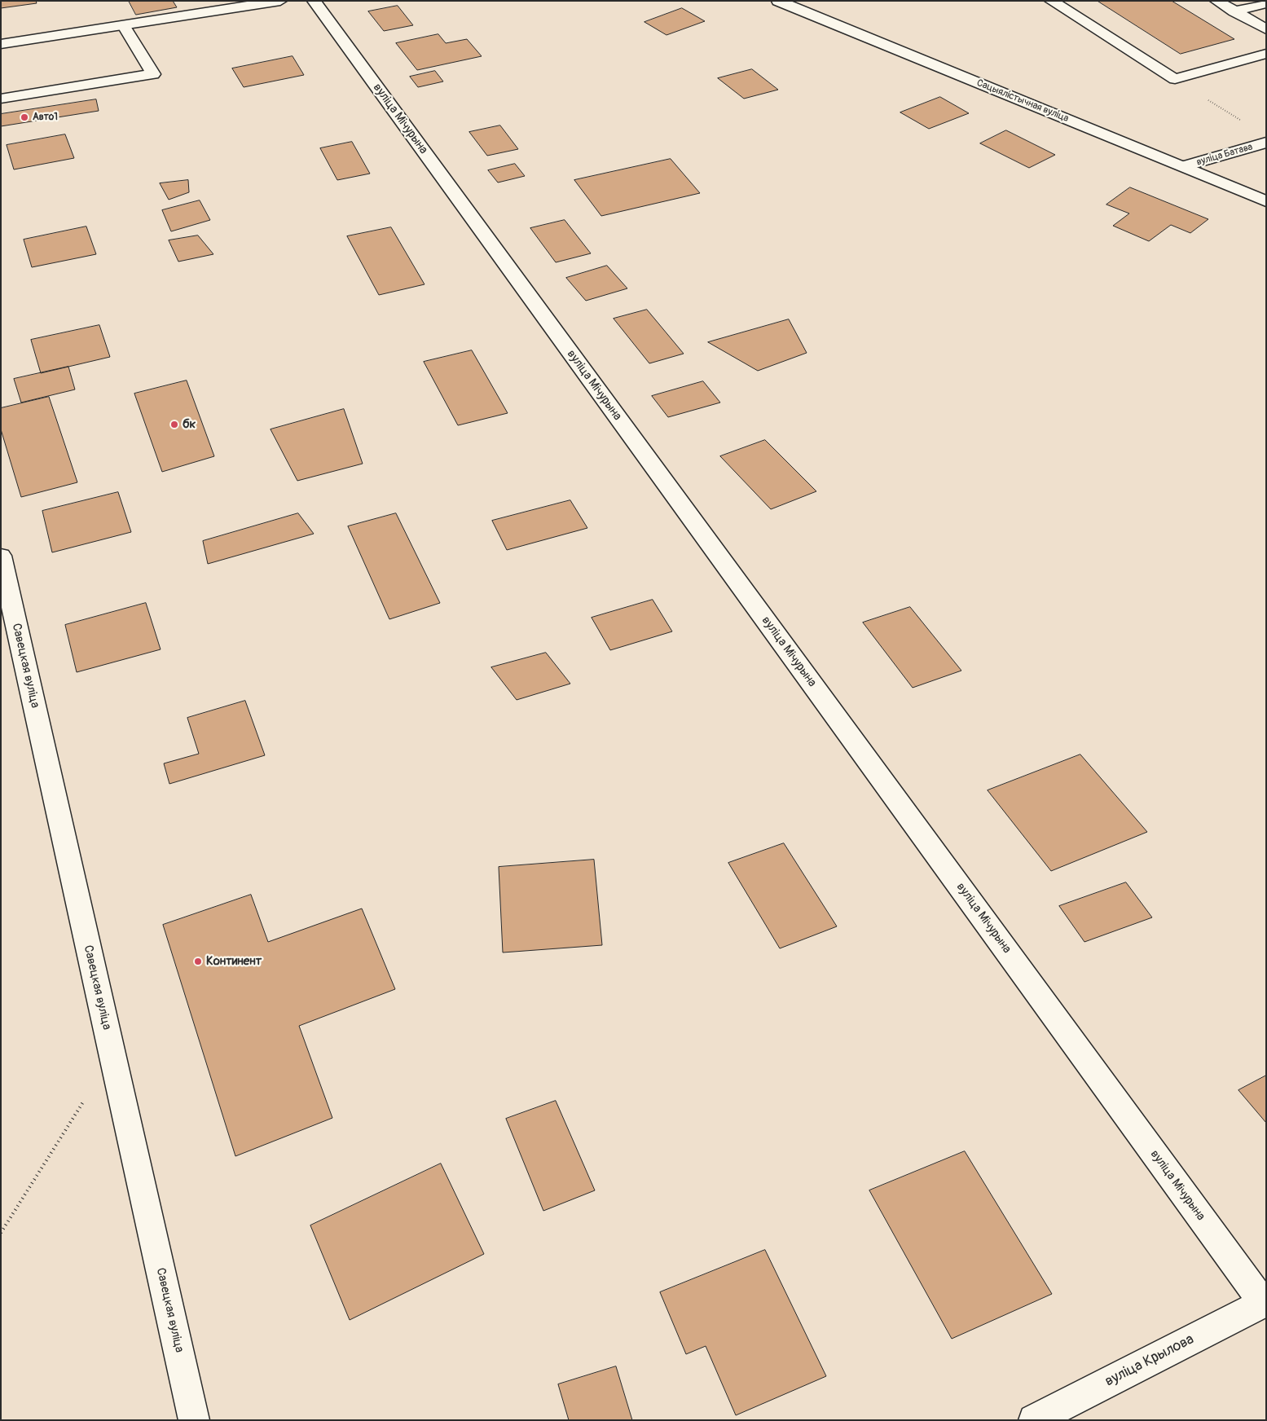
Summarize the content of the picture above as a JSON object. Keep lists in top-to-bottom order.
{
  "streets": {
    "street": [
      "Сацыялістычная вуліца",
      "вуліца Мічурына",
      "вуліца Батава",
      "Савецкая вуліца",
      "вуліца Крылова"
    ]
  },
  "crossings": [
    ["Сацыялістычная вуліца", "вуліца Батава"],
    ["вуліца Мічурына", "вуліца Крылова"]
  ],
  "places": ["Авто1", "бк", "Континент"]
}
